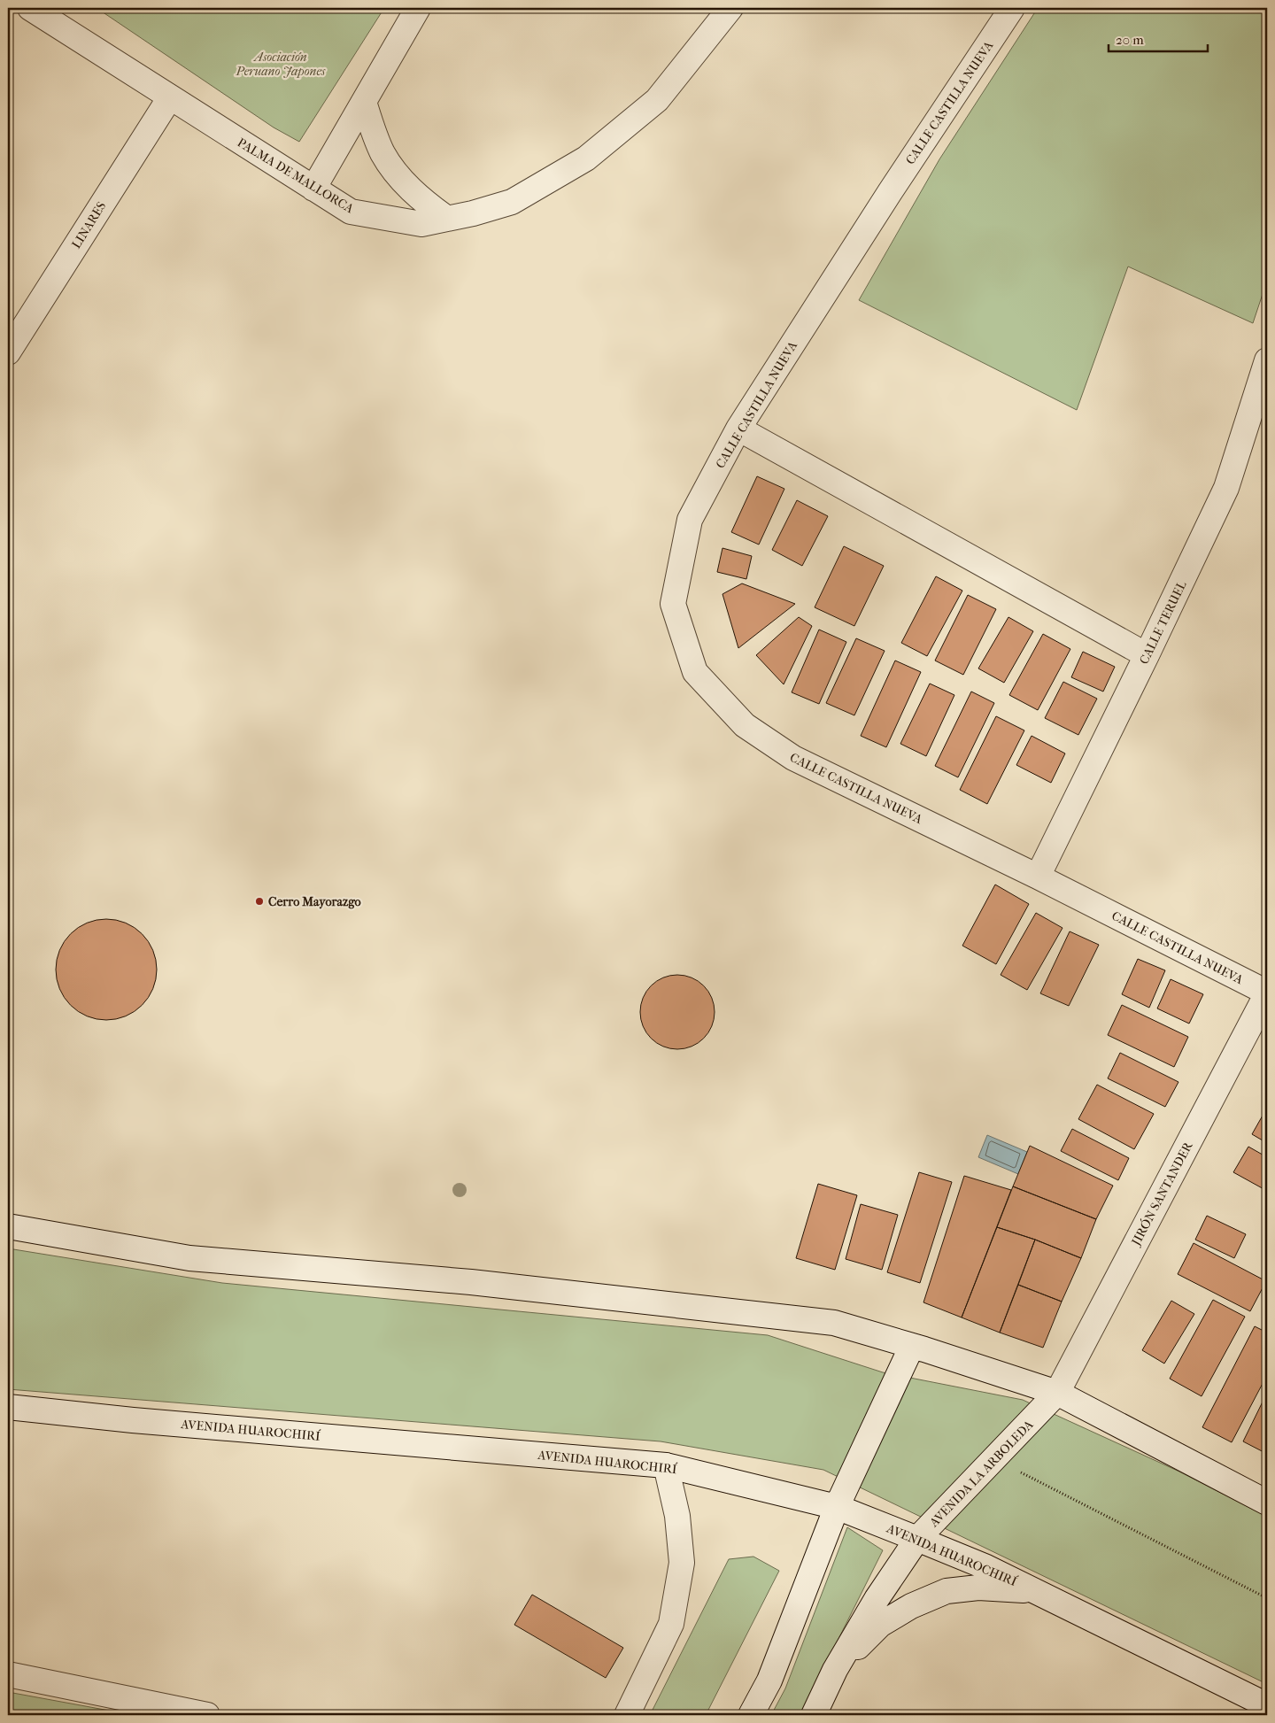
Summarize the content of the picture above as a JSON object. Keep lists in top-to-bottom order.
{
  "streets": {
    "street": [
      "CALLE CASTILLA NUEVA",
      "PALMA DE MALLORCA",
      "LINARES",
      "CALLE TERUEL",
      "JIRÓN SANTANDER",
      "AVENIDA HUAROCHIRÍ",
      "AVENIDA LA ARBOLEDA"
    ]
  },
  "crossings": [
    ["CALLE CASTILLA NUEVA", "CALLE TERUEL"],
    ["CALLE CASTILLA NUEVA", "JIRÓN SANTANDER"],
    ["PALMA DE MALLORCA", "LINARES"],
    ["JIRÓN SANTANDER", "AVENIDA LA ARBOLEDA"],
    ["AVENIDA HUAROCHIRÍ", "AVENIDA LA ARBOLEDA"]
  ],
  "parks": ["Asociación Peruano Japones"],
  "places": ["Cerro Mayorazgo"],
  "scale_bar": "20 m"
}
